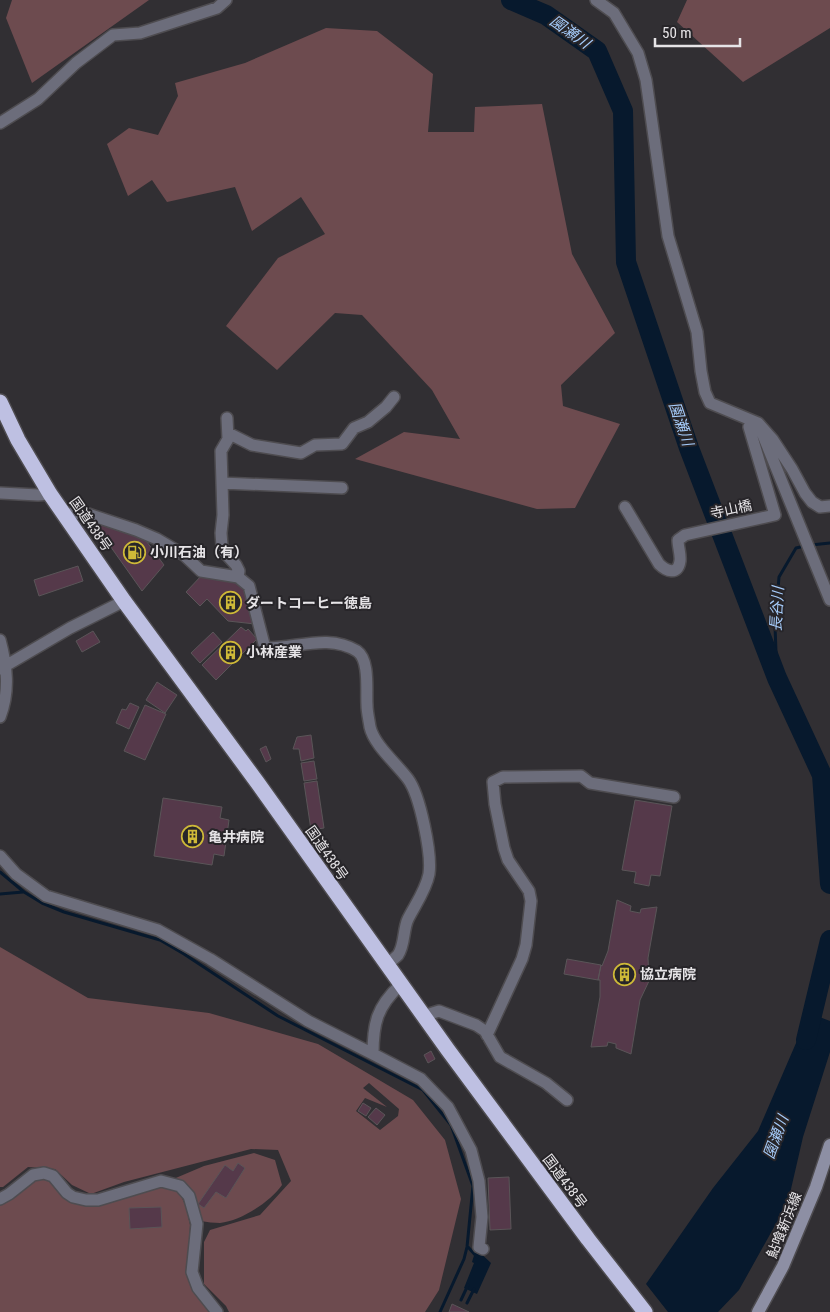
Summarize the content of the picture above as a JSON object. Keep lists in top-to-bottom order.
{
  "streets": {
    "highway": ["国道438号"],
    "main road": ["鮎喰新浜線"],
    "street": ["寺山橋"]
  },
  "water": ["園瀬川", "長谷川"],
  "places": {
    "fuel station": ["小川石油（有）"],
    "building": [
      "ダートコーヒー徳島",
      "小林産業",
      "亀井病院",
      "協立病院"
    ]
  },
  "scale_bar": "50 m"
}
